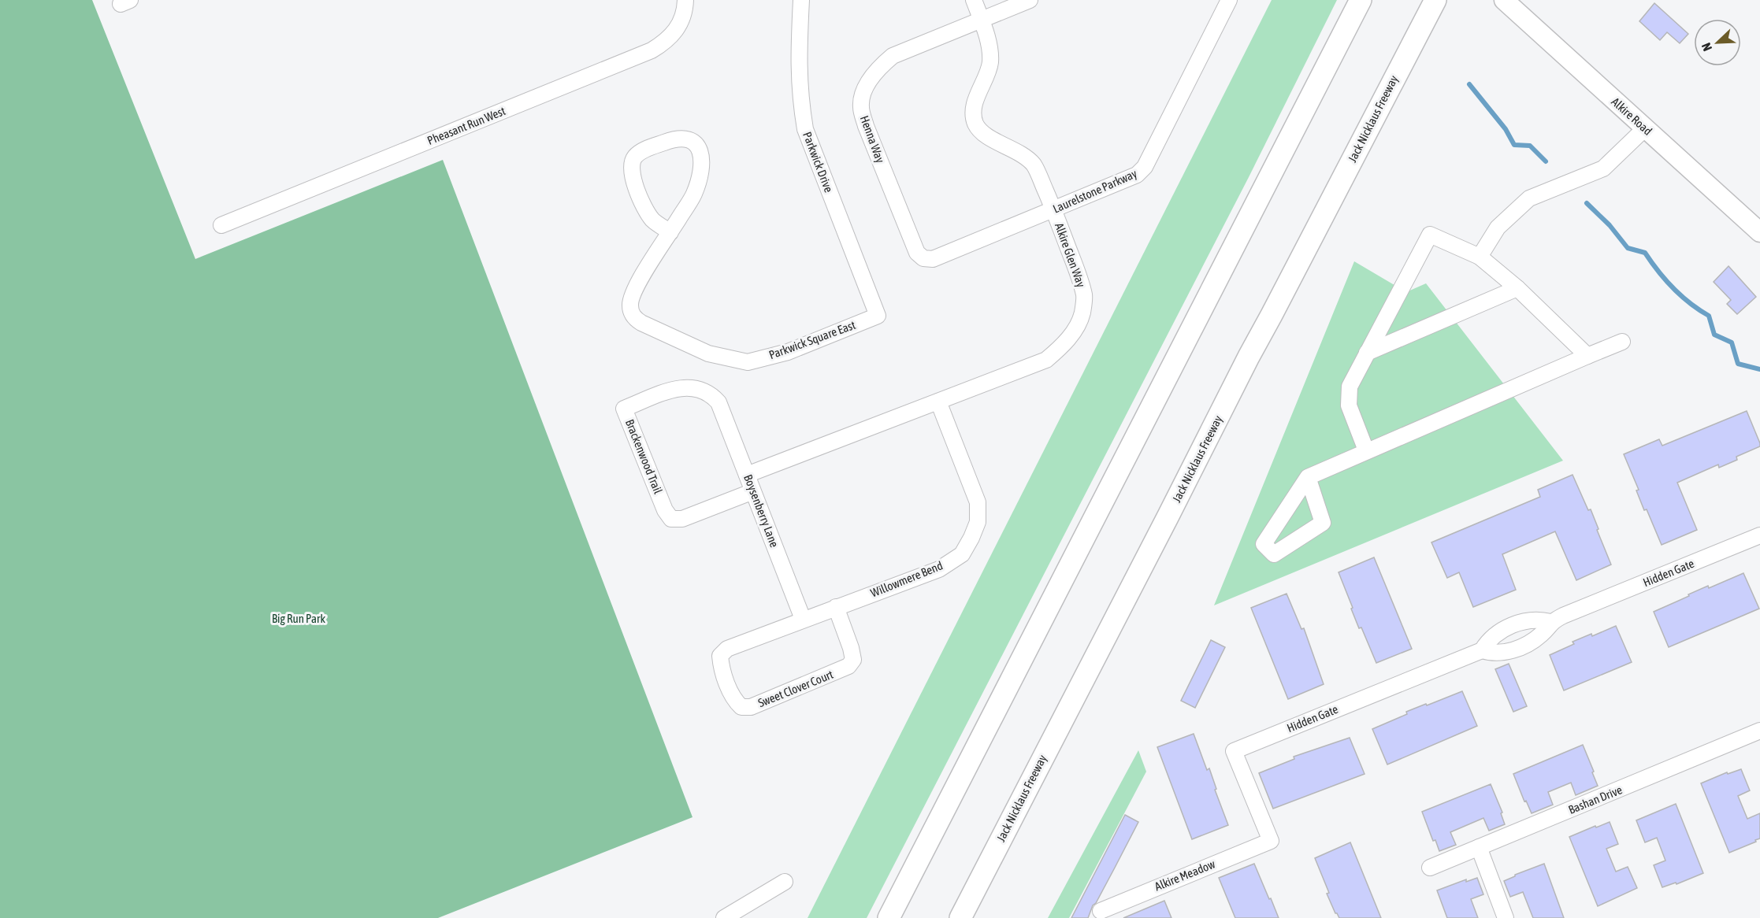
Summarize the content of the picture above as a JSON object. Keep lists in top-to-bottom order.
{
  "streets": {
    "highway": ["Jack Nicklaus Freeway"],
    "main road": ["Alkire Road"],
    "street": [
      "Pheasant Run West",
      "Henna Way",
      "Parkwick Drive",
      "Laurelstone Parkway",
      "Alkire Glen Way",
      "Parkwick Square East",
      "Brackenwood Trail",
      "Boysenberry Lane",
      "Hidden Gate",
      "Willowmere Bend",
      "Sweet Clover Court",
      "Bashan Drive",
      "Alkire Meadow"
    ]
  },
  "crossings": [
    ["Henna Way", "Laurelstone Parkway"],
    ["Henna Way", "Alkire Glen Way"],
    ["Parkwick Drive", "Parkwick Square East"],
    ["Laurelstone Parkway", "Alkire Glen Way"],
    ["Alkire Glen Way", "Boysenberry Lane"],
    ["Alkire Glen Way", "Willowmere Bend"],
    ["Brackenwood Trail", "Boysenberry Lane"],
    ["Boysenberry Lane", "Willowmere Bend"],
    ["Boysenberry Lane", "Sweet Clover Court"],
    ["Hidden Gate", "Alkire Meadow"],
    ["Willowmere Bend", "Sweet Clover Court"]
  ],
  "parks": ["Big Run Park"],
  "north": "bottom left"
}
